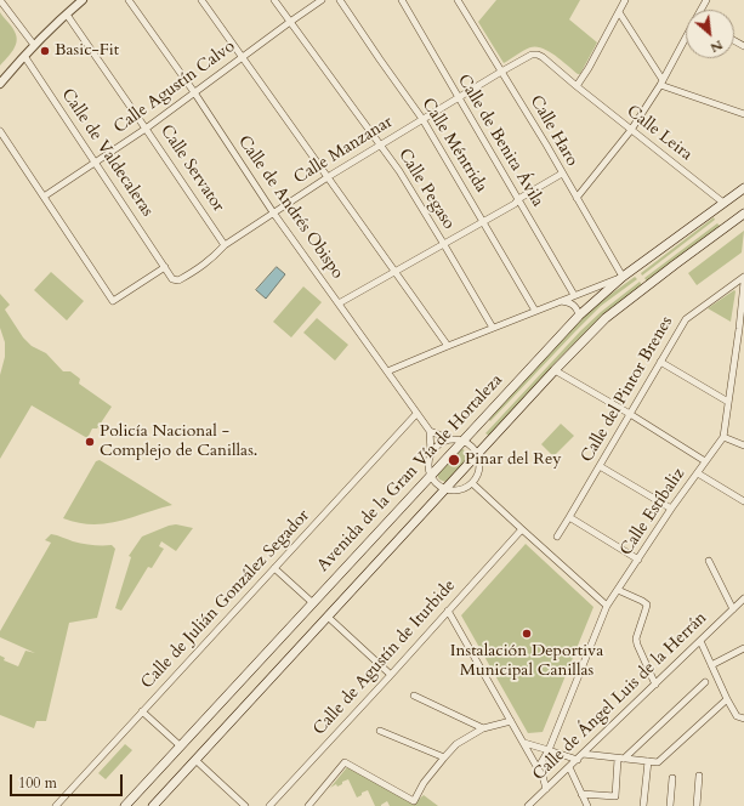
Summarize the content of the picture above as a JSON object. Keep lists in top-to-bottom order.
{
  "streets": {
    "main road": ["Avenida de la Gran Vía de Hortaleza"],
    "street": [
      "Calle Agustín Calvo",
      "Calle Haro",
      "Calle Leira",
      "Calle de Benita Ávila",
      "Calle Méntrida",
      "Calle Manzanar",
      "Calle de Valdecaleras",
      "Calle Servator",
      "Calle Pegaso",
      "Calle de Andrés Obispo",
      "Calle del Pintor Brenes",
      "Calle Estíbaliz",
      "Calle de Julián González Segador",
      "Calle de Agustín de Iturbide",
      "Calle de Ángel Luis de la Herrán"
    ]
  },
  "crossings": [
    ["Calle Agustín Calvo", "Calle de Valdecaleras"],
    ["Calle Agustín Calvo", "Calle Servator"],
    ["Calle Agustín Calvo", "Calle Pegaso"],
    ["Calle Agustín Calvo", "Calle de Andrés Obispo"],
    ["Calle Haro", "Calle Leira"],
    ["Calle Haro", "Calle Manzanar"],
    ["Calle Haro", "Avenida de la Gran Vía de Hortaleza"],
    ["Calle Leira", "Calle Manzanar"],
    ["Calle Leira", "Avenida de la Gran Vía de Hortaleza"],
    ["Calle de Benita Ávila", "Calle Manzanar"],
    ["Calle Méntrida", "Calle Manzanar"],
    ["Calle Manzanar", "Calle de Valdecaleras"],
    ["Calle Manzanar", "Calle Servator"],
    ["Calle Manzanar", "Calle Pegaso"],
    ["Calle Manzanar", "Calle de Andrés Obispo"],
    ["Calle de Andrés Obispo", "Avenida de la Gran Vía de Hortaleza"],
    ["Calle de Andrés Obispo", "Calle de Julián González Segador"]
  ],
  "places": [
    "Basic-Fit",
    "Policía Nacional - Complejo de Canillas.",
    "Pinar del Rey",
    "Instalación Deportiva Municipal Canillas"
  ],
  "scale_bar": "100 m",
  "north": "bottom right"
}
